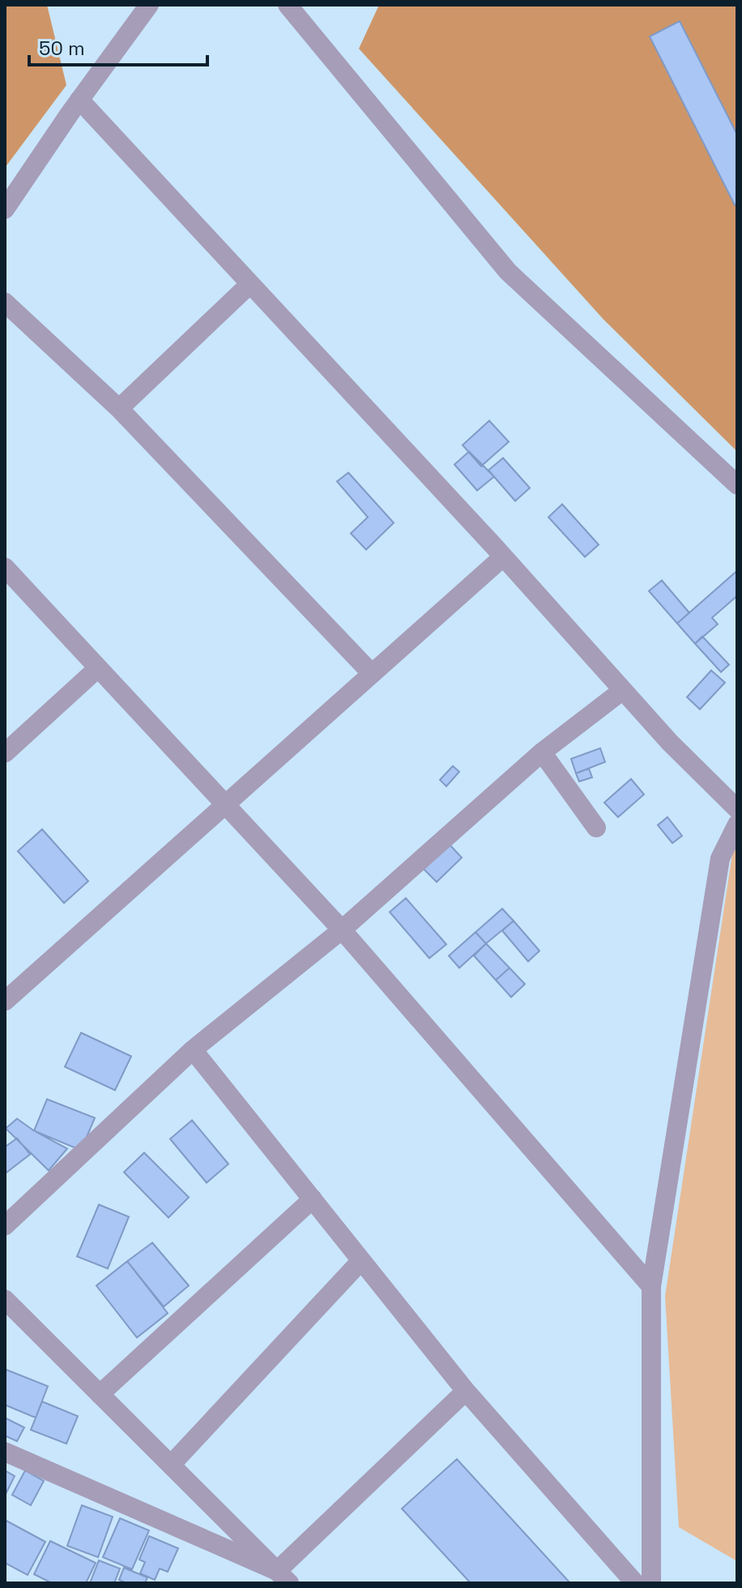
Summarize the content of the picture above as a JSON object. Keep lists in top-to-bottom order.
{
  "scale_bar": "50 m"
}
